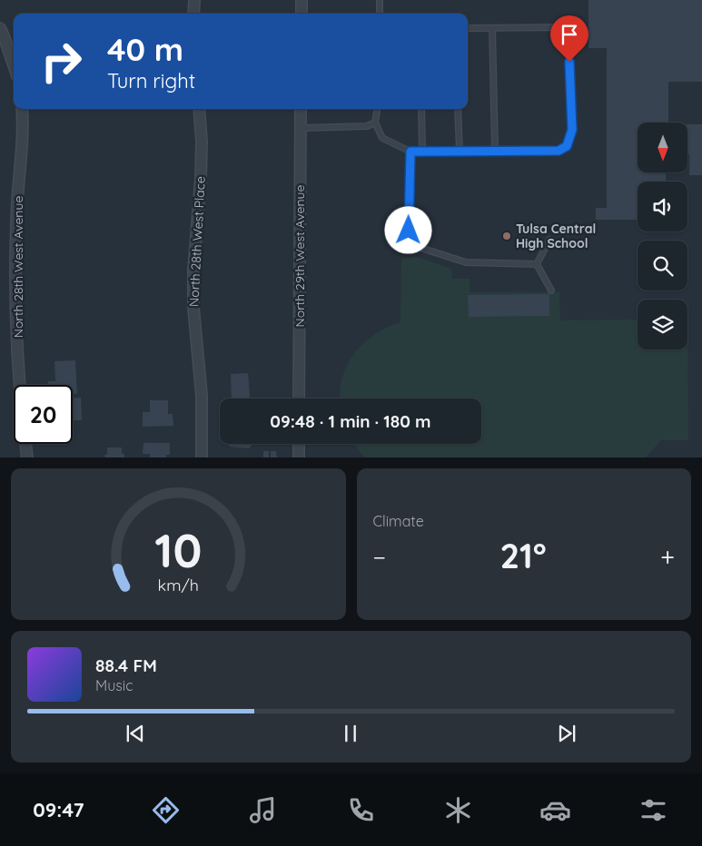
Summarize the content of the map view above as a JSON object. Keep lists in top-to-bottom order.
{
  "streets": {
    "street": ["North 28th West Place", "North 29th West Avenue", "North 28th West Avenue"]
  },
  "places": ["Tulsa Central High School"],
  "north": "bottom",
  "page": {
    "turn": ["40 m", "Turn right"],
    "limit": "20",
    "trip": "09:48 · 1 min · 180 m",
    "tile": "Climate",
    "heat": ["−", "21°", "+"],
    "song": ["88.4 FM", "Music"],
    "tabs": "09:47",
    "gauge": ["10", "km/h"]
  }
}
